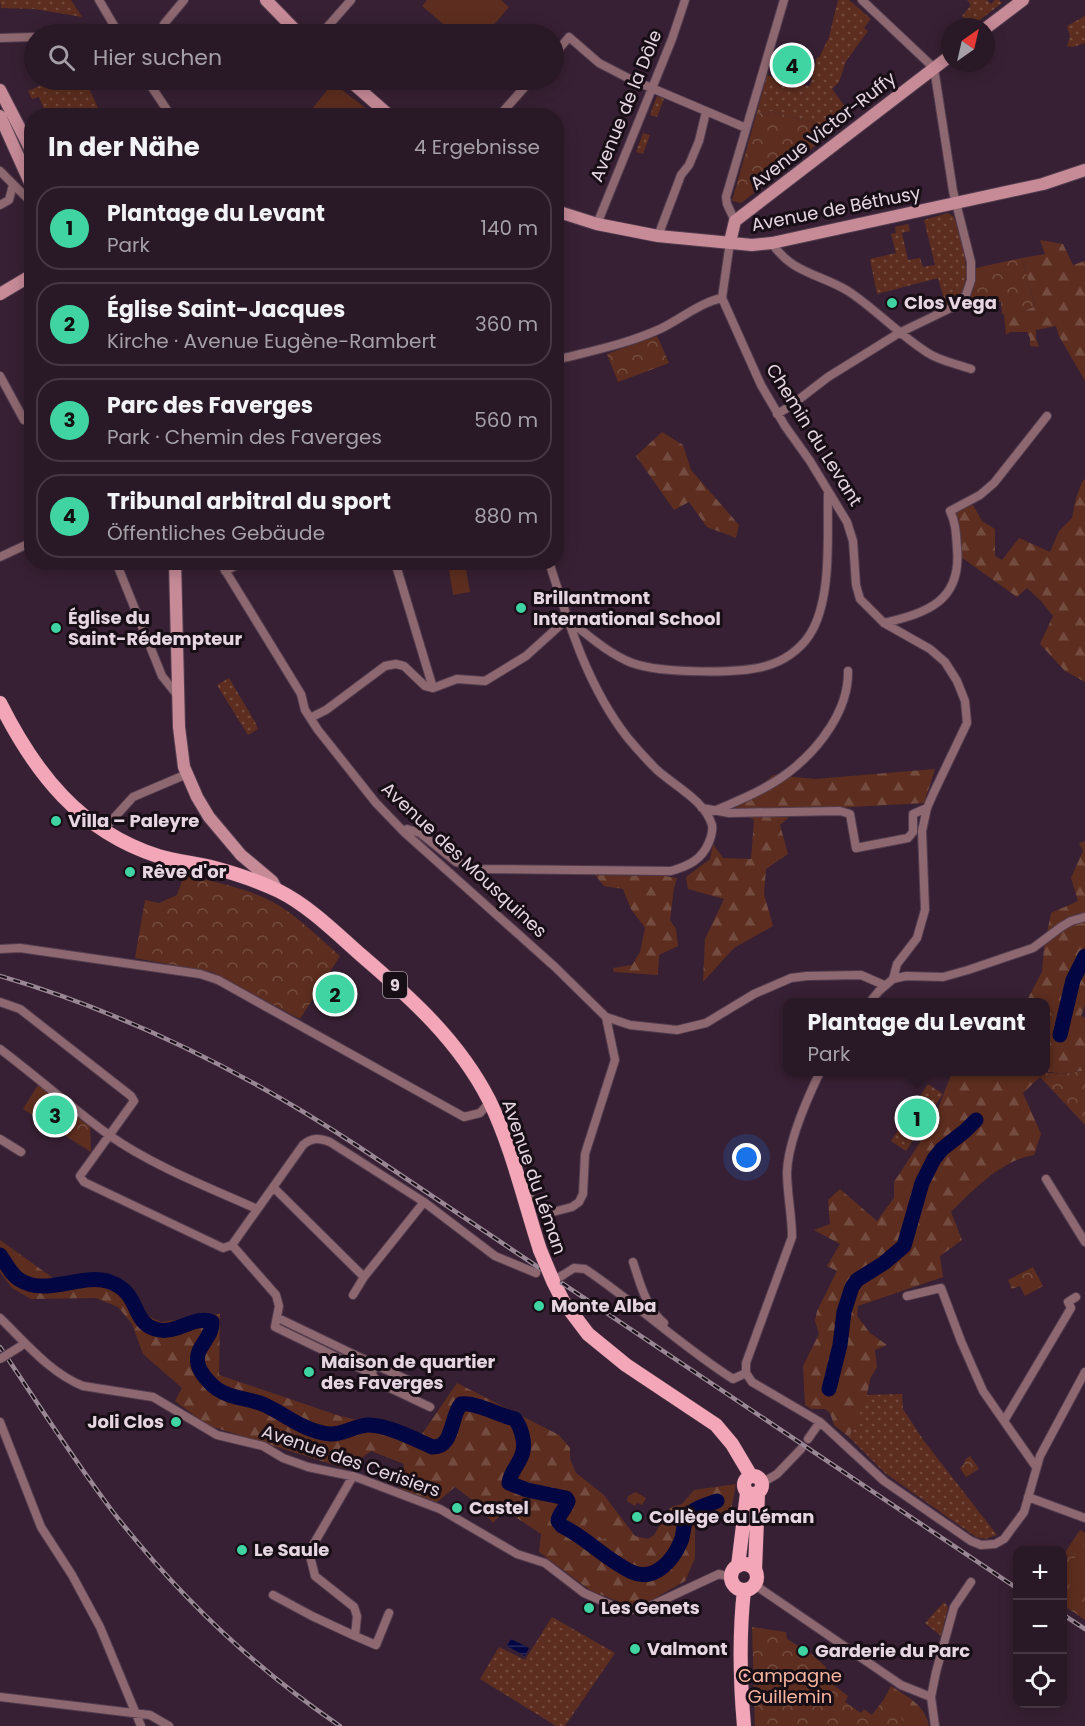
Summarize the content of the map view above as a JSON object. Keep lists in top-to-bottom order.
{
  "streets": {
    "main road": ["9", "Avenue du Léman"],
    "street": [
      "Avenue de la Dôle",
      "Avenue Victor-Ruffy",
      "Avenue de Béthusy",
      "Chemin du Levant",
      "Avenue des Mousquines",
      "Avenue des Cerisiers"
    ]
  },
  "crossings": [
    ["Avenue de la Dôle", "Avenue de Béthusy"],
    ["9", "Avenue du Léman"]
  ],
  "parks": ["Campagne Guillemin"],
  "places": [
    "Clos Vega",
    "Brillantmont International School",
    "Église du Saint-Rédempteur",
    "Villa – Paleyre",
    "Rêve d'or",
    "Monte Alba",
    "Maison de quartier des Faverges",
    "Joli Clos",
    "Castel",
    "Collège du Léman",
    "Le Saule",
    "Les Genets",
    "Valmont",
    "Garderie du Parc"
  ],
  "north": "top right",
  "page": {
    "search": "Hier suchen",
    "pins": [
      "4",
      "2",
      "3",
      "1"
    ],
    "heading": ["In der Nähe", "4 Ergebnisse"],
    "list": [
      {
        "mark": "1",
        "name": "Plantage du Levant",
        "note": "Park",
        "value": "140 m"
      },
      {
        "mark": "2",
        "name": "Église Saint-Jacques",
        "note": "Kirche · Avenue Eugène-Rambert",
        "value": "360 m"
      },
      {
        "mark": "3",
        "name": "Parc des Faverges",
        "note": "Park · Chemin des Faverges",
        "value": "560 m"
      },
      {
        "mark": "4",
        "name": "Tribunal arbitral du sport",
        "note": "Öffentliches Gebäude",
        "value": "880 m"
      }
    ],
    "popup": ["Plantage du Levant", "Park"],
    "map_buttons": ["+", "−"]
  }
}
